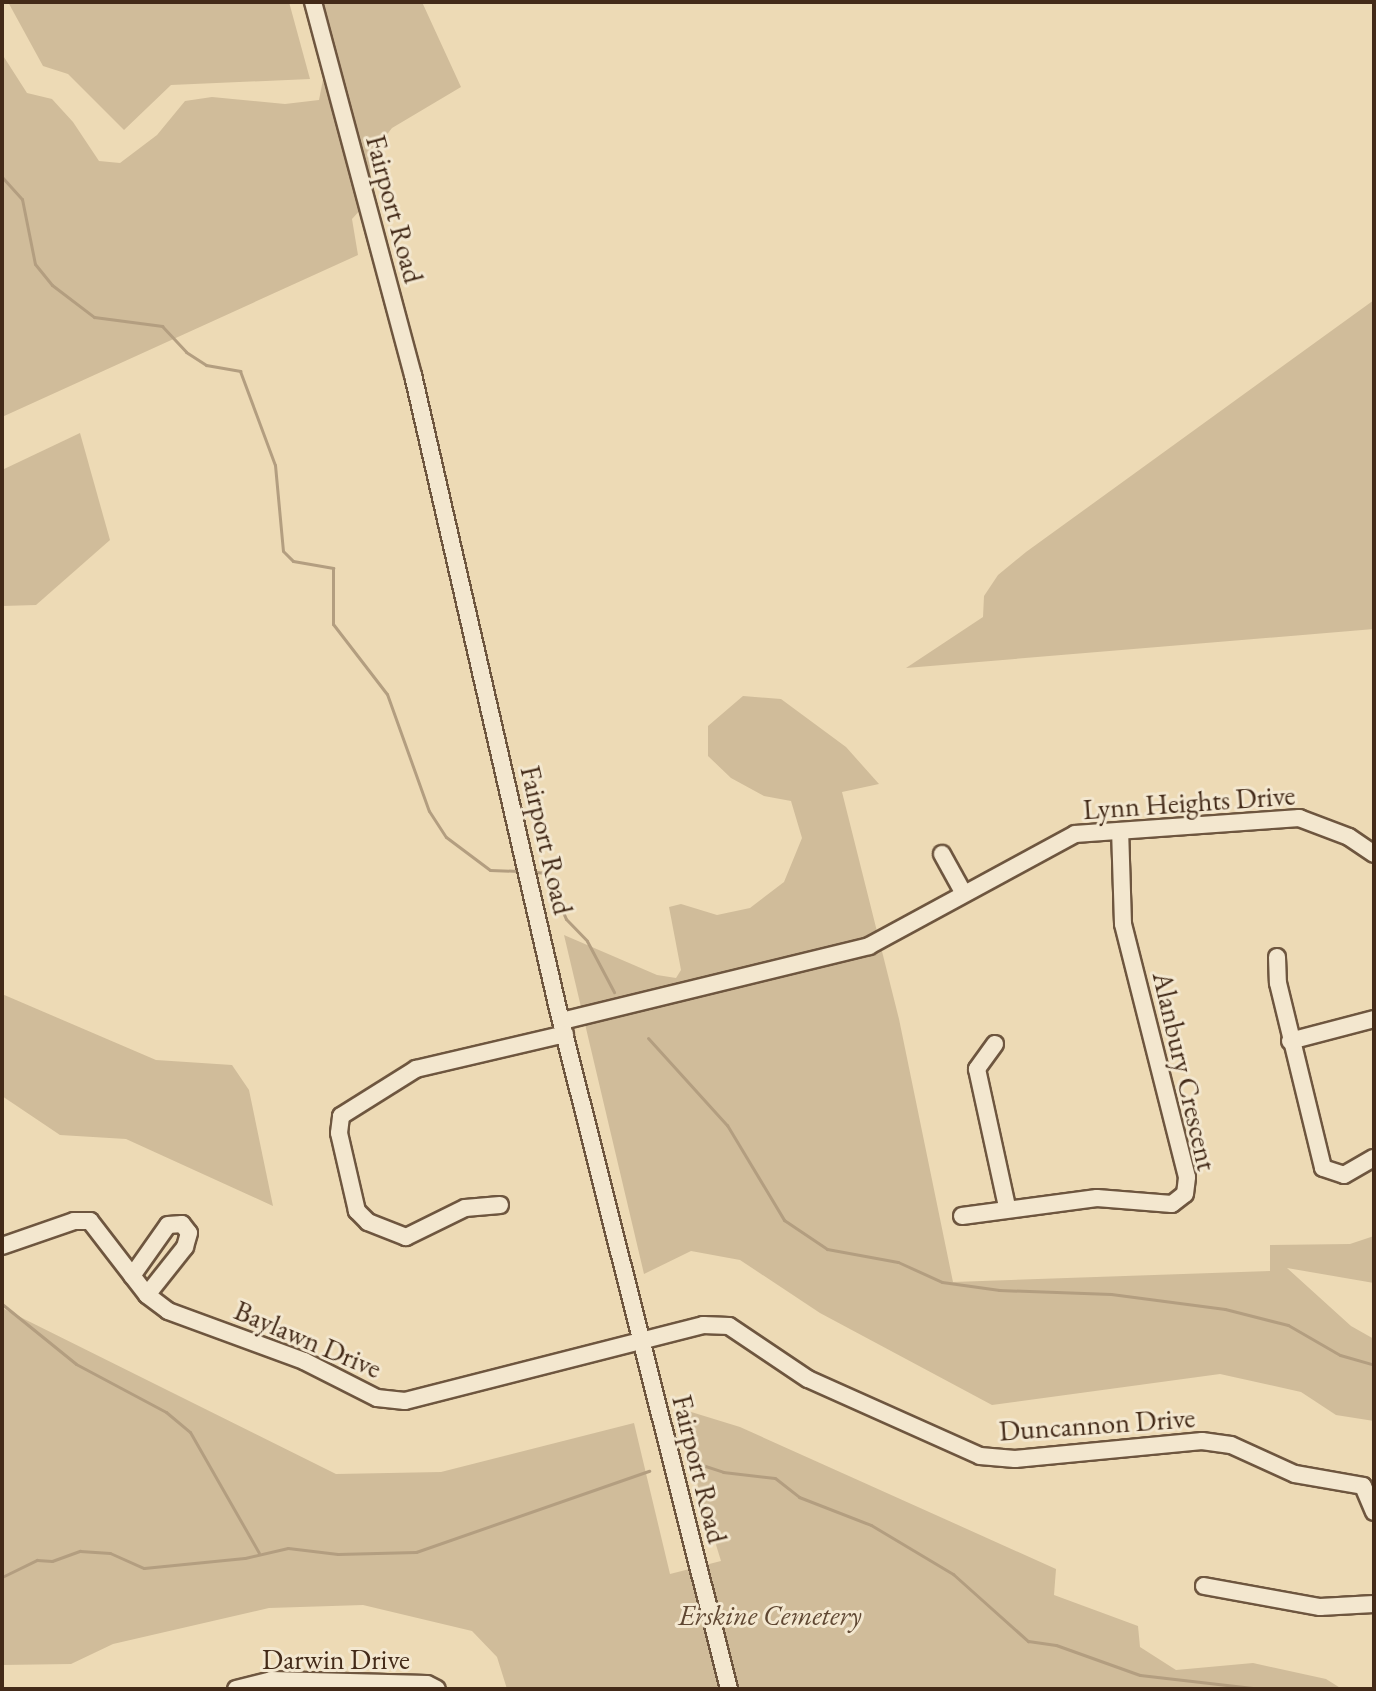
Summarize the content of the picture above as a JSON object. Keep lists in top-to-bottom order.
{
  "streets": {
    "street": [
      "Fairport Road",
      "Lynn Heights Drive",
      "Alanbury Crescent",
      "Baylawn Drive",
      "Duncannon Drive",
      "Darwin Drive"
    ]
  },
  "crossings": [
    ["Fairport Road", "Lynn Heights Drive"],
    ["Fairport Road", "Baylawn Drive"],
    ["Fairport Road", "Duncannon Drive"],
    ["Lynn Heights Drive", "Alanbury Crescent"],
    ["Baylawn Drive", "Duncannon Drive"]
  ],
  "parks": ["Erskine Cemetery"]
}
